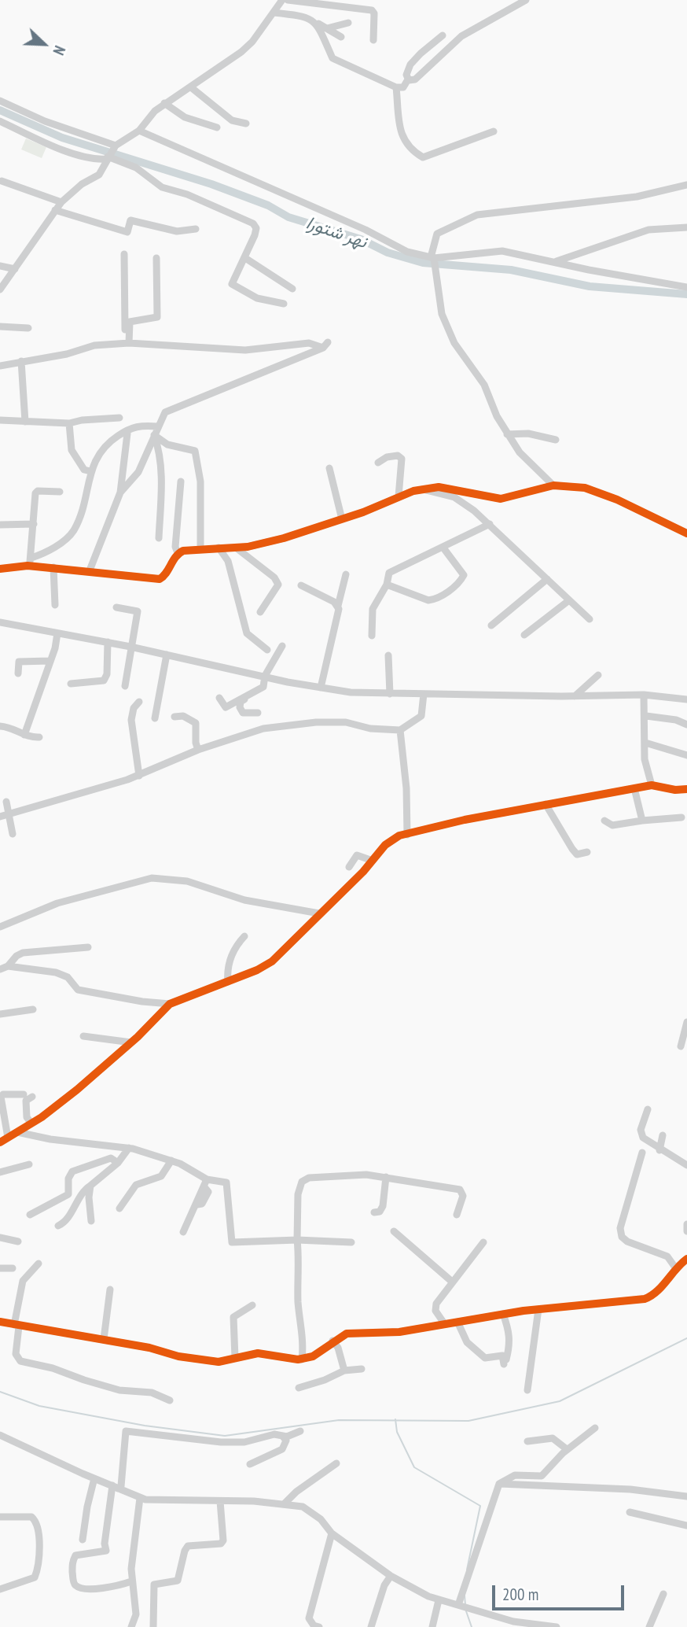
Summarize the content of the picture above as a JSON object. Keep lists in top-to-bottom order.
{
  "water": ["نهر شتورا"],
  "scale_bar": "200 m",
  "north": "bottom right"
}
